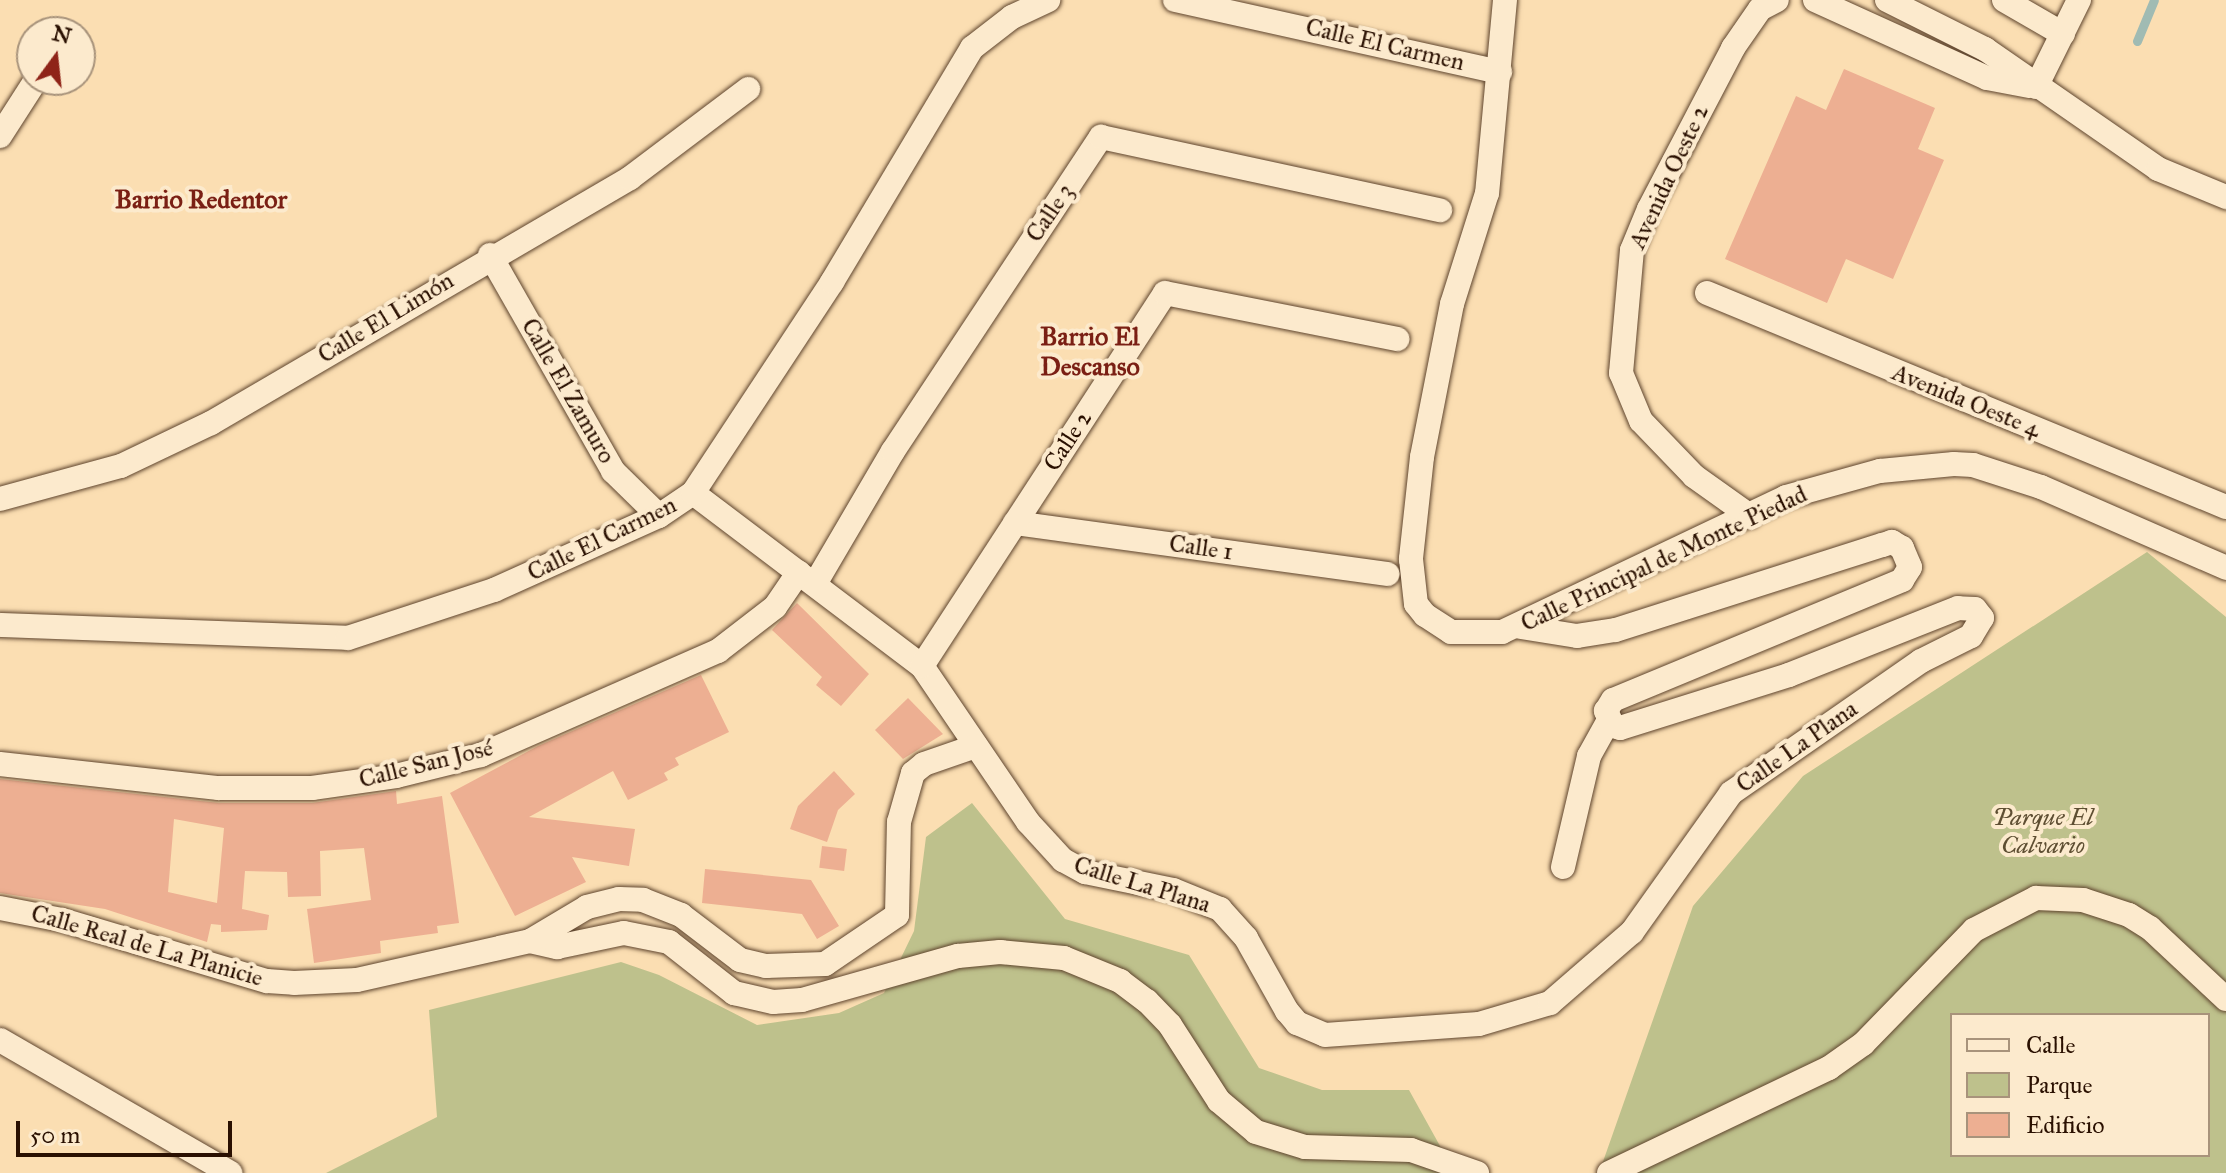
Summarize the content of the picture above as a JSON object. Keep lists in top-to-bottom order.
{
  "streets": {
    "street": [
      "Calle El Carmen",
      "Avenida Oeste 2",
      "Calle 3",
      "Calle El Limón",
      "Calle El Zamuro",
      "Avenida Oeste 4",
      "Calle 2",
      "Calle 1",
      "Calle Principal de Monte Piedad",
      "Calle La Plana",
      "Calle San José",
      "Calle Real de La Planicie"
    ]
  },
  "crossings": [
    ["Calle El Carmen", "Calle El Zamuro"],
    ["Calle El Carmen", "Calle Principal de Monte Piedad"],
    ["Calle El Carmen", "Calle La Plana"],
    ["Avenida Oeste 2", "Calle Principal de Monte Piedad"],
    ["Calle 3", "Calle La Plana"],
    ["Calle 3", "Calle San José"],
    ["Calle El Limón", "Calle El Zamuro"],
    ["Calle 2", "Calle 1"],
    ["Calle 2", "Calle La Plana"],
    ["Calle La Plana", "Calle San José"],
    ["Calle La Plana", "Calle Real de La Planicie"]
  ],
  "districts": ["Barrio Redentor", "Barrio El Descanso"],
  "parks": ["Parque El Calvario"],
  "legend": ["Calle", "Parque", "Edificio"],
  "scale_bar": "50 m",
  "north": "top"
}
